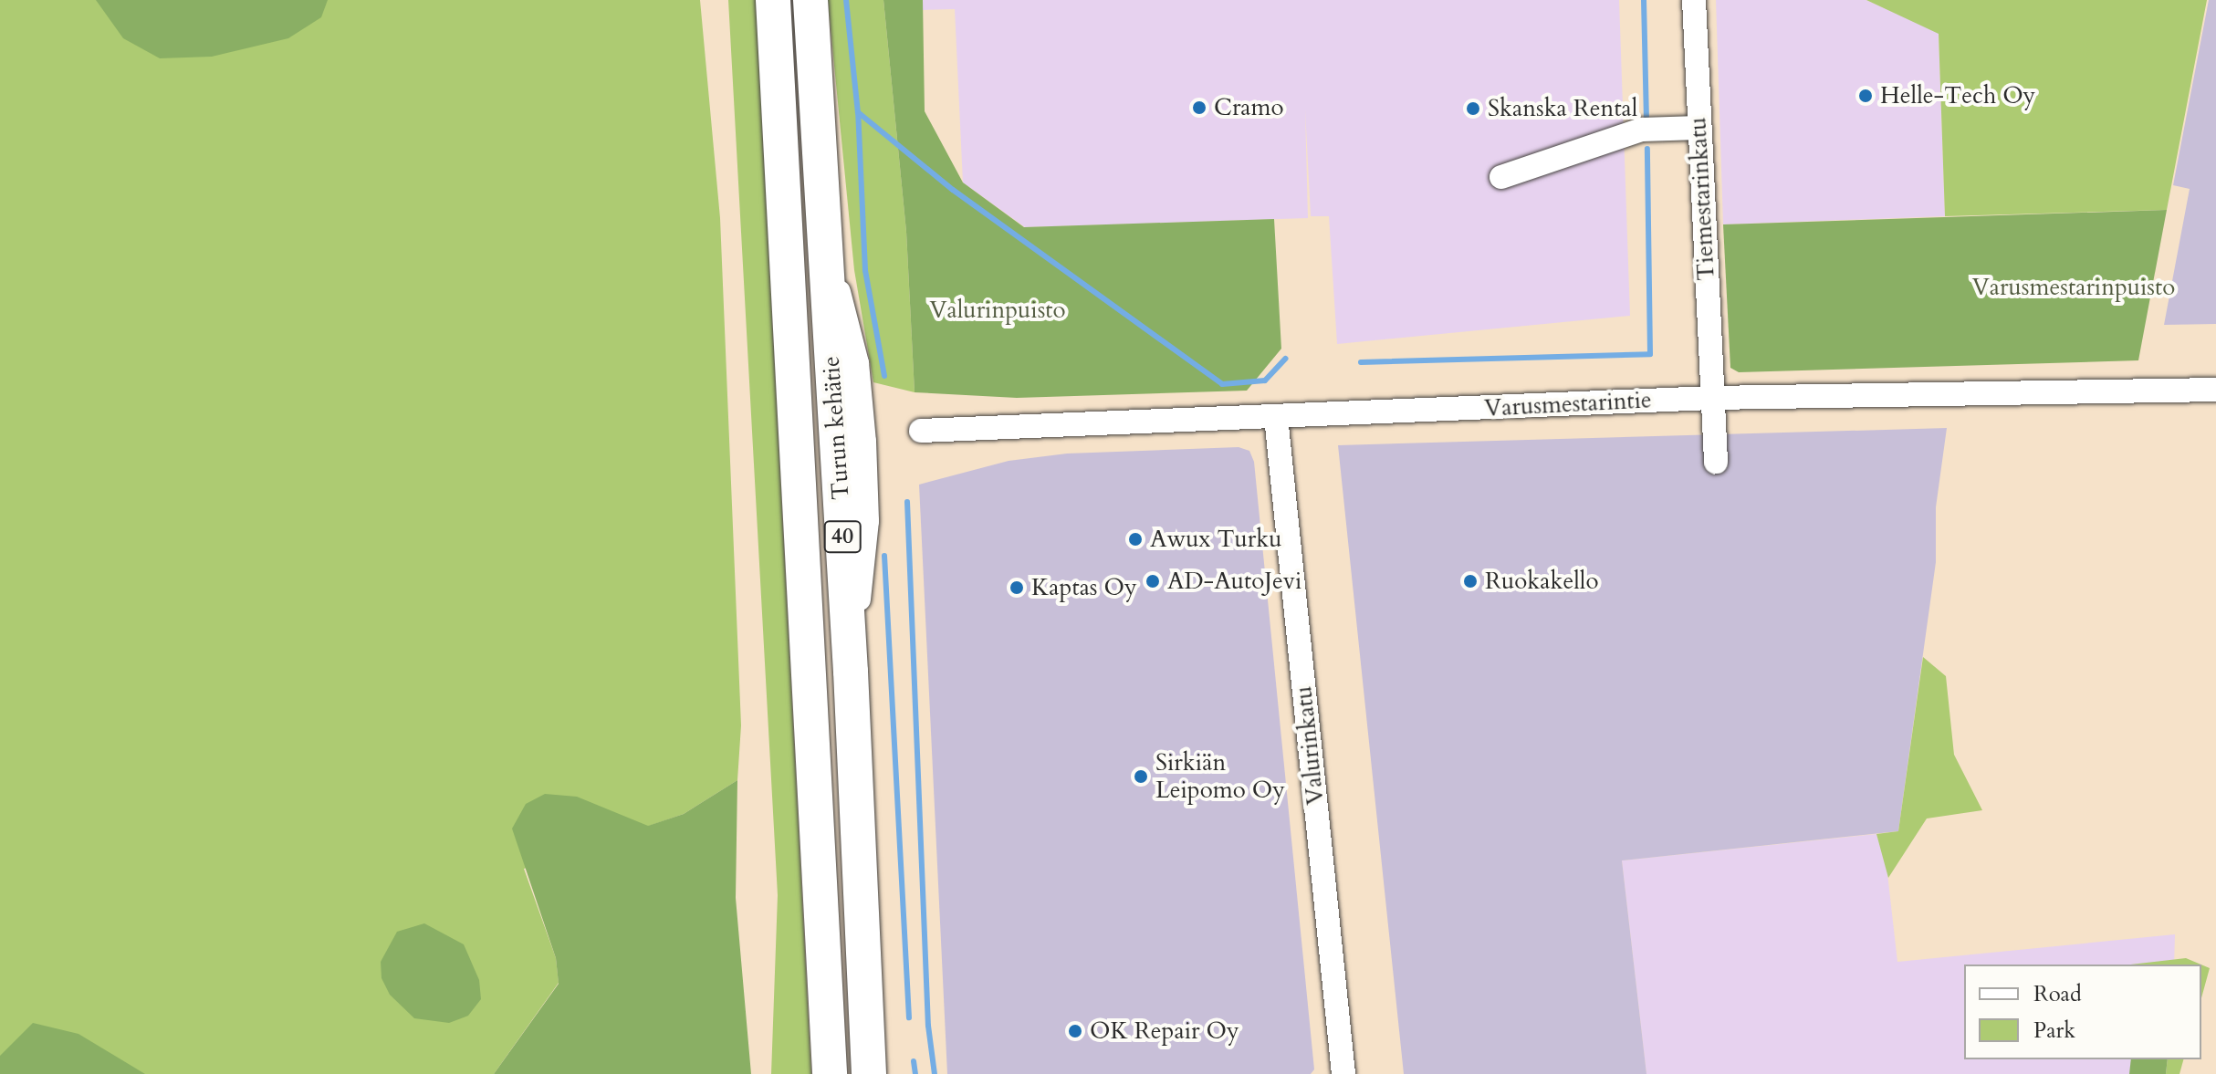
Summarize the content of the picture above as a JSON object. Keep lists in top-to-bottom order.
{
  "streets": {
    "highway": ["Turun kehätie", "40"],
    "street": ["Tiemestarinkatu", "Varusmestarintie", "Valurinkatu"]
  },
  "crossings": [
    ["Tiemestarinkatu", "Varusmestarintie"],
    ["Varusmestarintie", "Valurinkatu"]
  ],
  "parks": ["Varusmestarinpuisto", "Valurinpuisto"],
  "places": [
    "Helle-Tech Oy",
    "Cramo",
    "Skanska Rental",
    "Awux Turku",
    "AD-AutoJevi",
    "Ruokakello",
    "Kaptas Oy",
    "Sirkiän Leipomo Oy",
    "OK Repair Oy"
  ],
  "legend": ["Road", "Park"]
}
